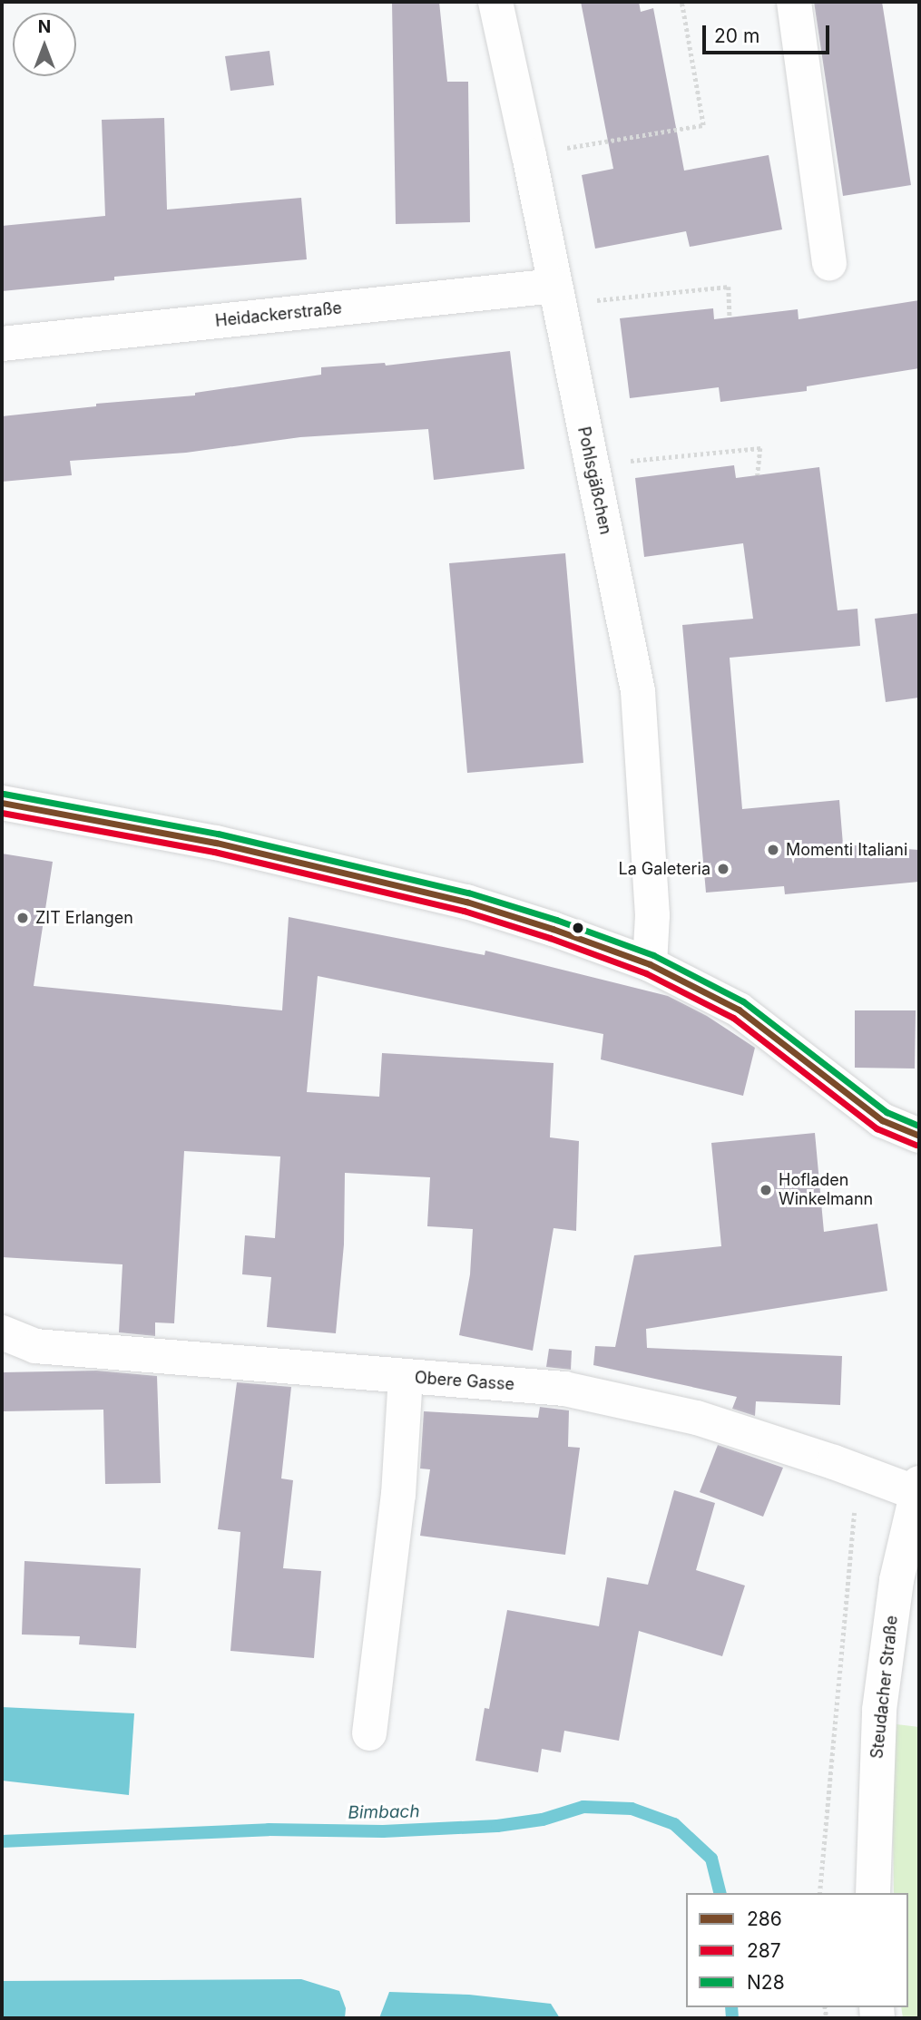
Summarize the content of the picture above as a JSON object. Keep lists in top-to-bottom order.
{
  "streets": {
    "street": [
      "Heidackerstraße",
      "Pohlsgäßchen",
      "Obere Gasse",
      "Steudacher Straße"
    ]
  },
  "crossings": [
    ["Heidackerstraße", "Pohlsgäßchen"],
    ["Obere Gasse", "Steudacher Straße"]
  ],
  "water": ["Bimbach"],
  "places": [
    "Momenti Italiani",
    "La Galeteria",
    "ZIT Erlangen",
    "Hofladen Winkelmann"
  ],
  "lines": ["transit line N28", "transit line 286", "transit line 287"],
  "legend": ["286", "287", "N28"],
  "scale_bar": "20 m",
  "north": "top"
}
